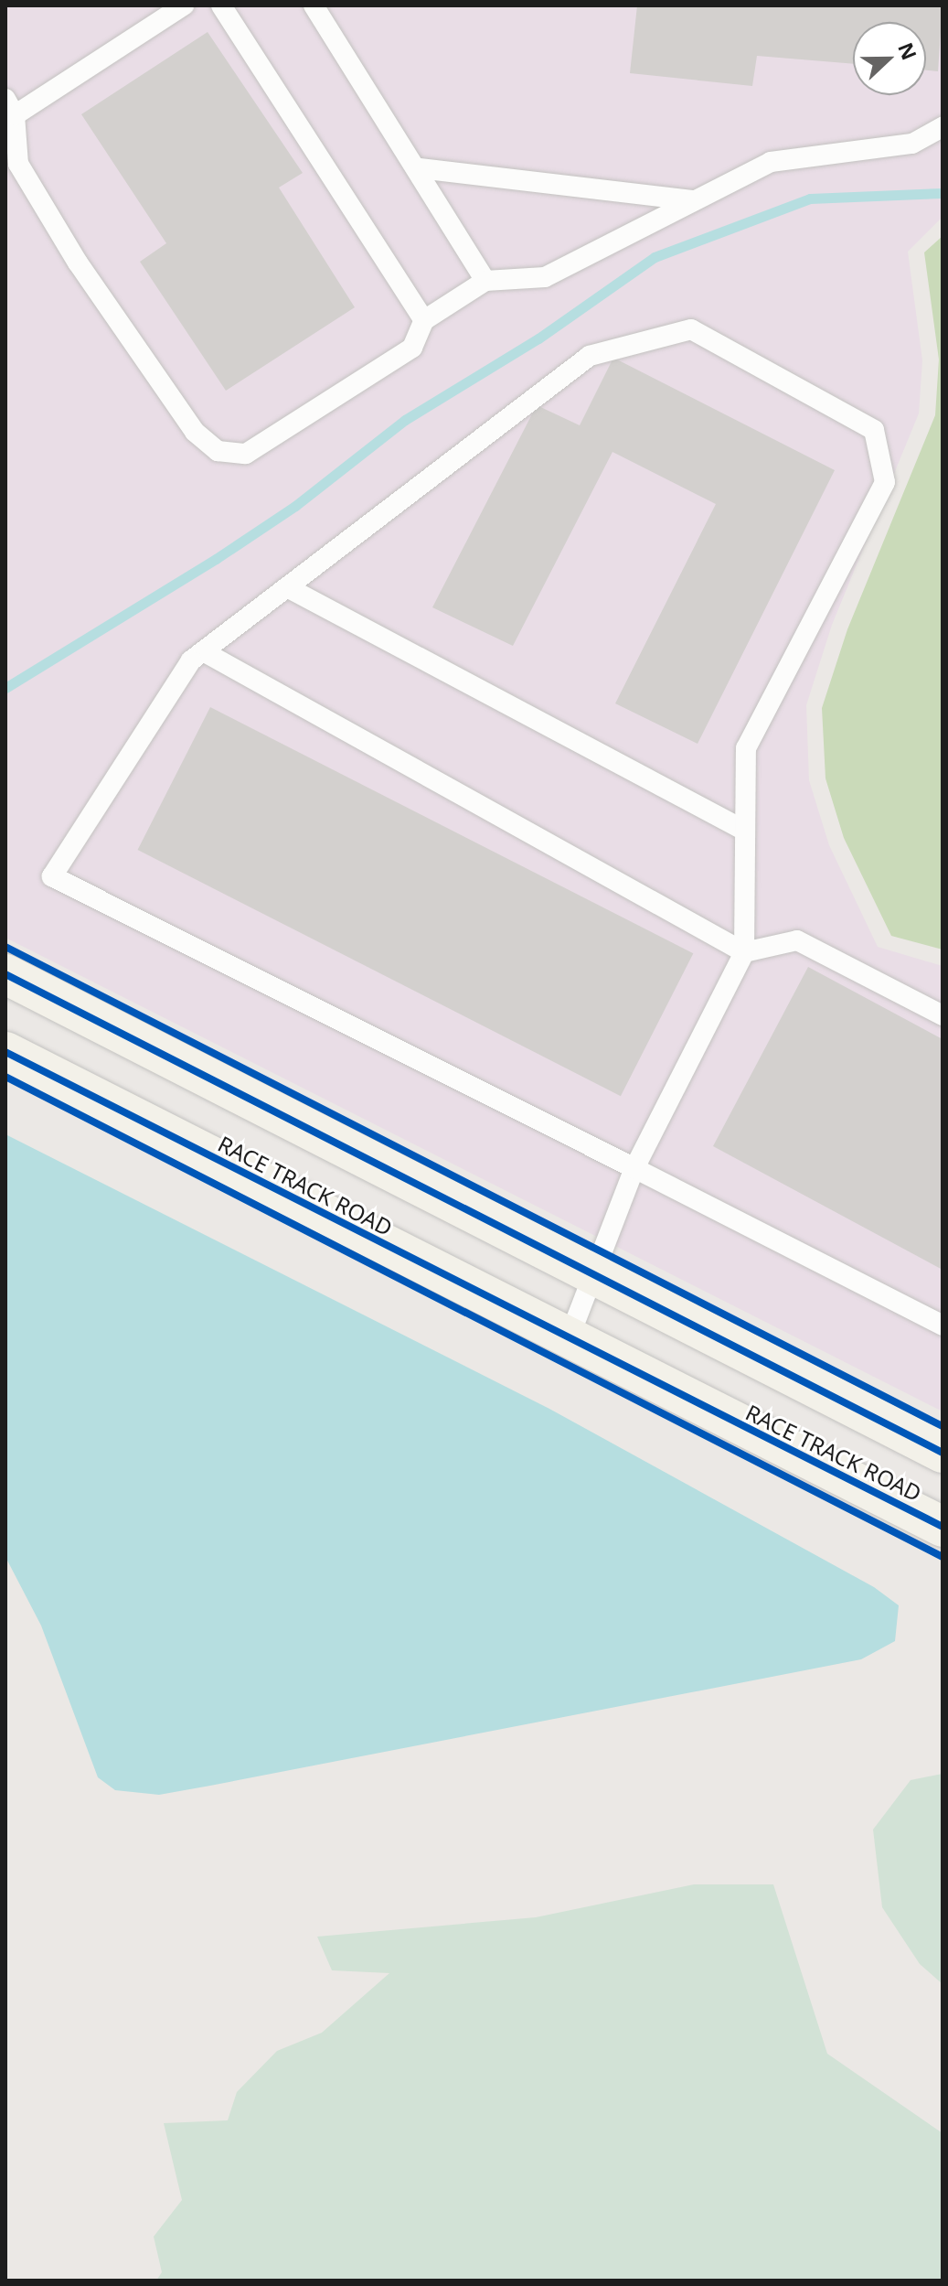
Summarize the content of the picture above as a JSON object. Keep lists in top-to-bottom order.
{
  "streets": {
    "main road": ["RACE TRACK ROAD"]
  },
  "north": "right"
}
